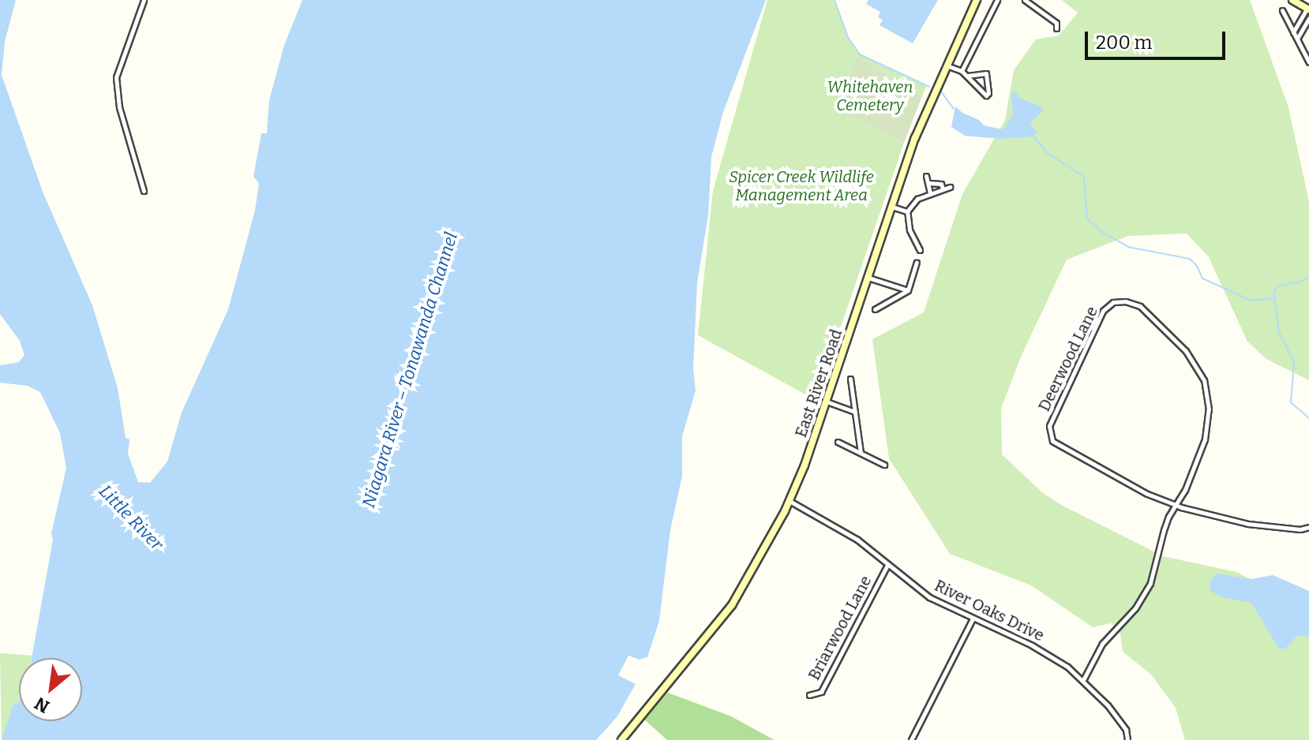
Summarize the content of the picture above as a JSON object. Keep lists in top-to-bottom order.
{
  "streets": {
    "main road": ["East River Road"],
    "street": ["Deerwood Lane", "River Oaks Drive", "Briarwood Lane"]
  },
  "crossings": [
    ["East River Road", "River Oaks Drive"],
    ["River Oaks Drive", "Briarwood Lane"]
  ],
  "water": ["Niagara River – Tonawanda Channel", "Little River"],
  "parks": ["Whitehaven Cemetery", "Spicer Creek Wildlife Management Area"],
  "scale_bar": "200 m",
  "north": "bottom left"
}
